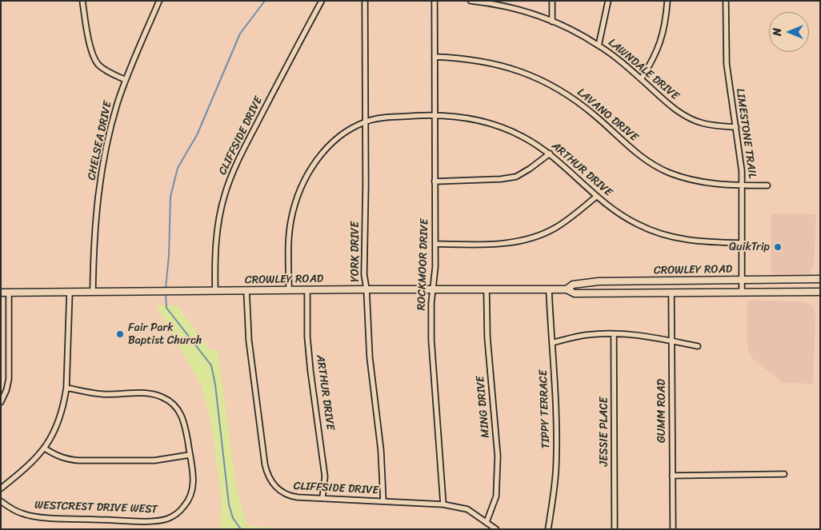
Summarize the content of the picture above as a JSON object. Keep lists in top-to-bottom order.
{
  "streets": {
    "main road": ["CROWLEY ROAD"],
    "street": [
      "LAWNDALE DRIVE",
      "LAVANO DRIVE",
      "LIMESTONE TRAIL",
      "CLIFFSIDE DRIVE",
      "CHELSEA DRIVE",
      "ARTHUR DRIVE",
      "YORK DRIVE",
      "ROCKMOOR DRIVE",
      "MING DRIVE",
      "TIPPY TERRACE",
      "GUMM ROAD",
      "JESSIE PLACE",
      "WESTCREST DRIVE WEST"
    ]
  },
  "crossings": [
    ["LAWNDALE DRIVE", "LIMESTONE TRAIL"],
    ["LAVANO DRIVE", "LIMESTONE TRAIL"],
    ["LAVANO DRIVE", "ROCKMOOR DRIVE"],
    ["LIMESTONE TRAIL", "ARTHUR DRIVE"],
    ["LIMESTONE TRAIL", "CROWLEY ROAD"],
    ["CLIFFSIDE DRIVE", "ARTHUR DRIVE"],
    ["CLIFFSIDE DRIVE", "YORK DRIVE"],
    ["CLIFFSIDE DRIVE", "ROCKMOOR DRIVE"],
    ["CLIFFSIDE DRIVE", "CROWLEY ROAD"],
    ["CLIFFSIDE DRIVE", "MING DRIVE"],
    ["CHELSEA DRIVE", "CROWLEY ROAD"],
    ["ARTHUR DRIVE", "YORK DRIVE"],
    ["ARTHUR DRIVE", "ROCKMOOR DRIVE"],
    ["ARTHUR DRIVE", "CROWLEY ROAD"],
    ["YORK DRIVE", "CROWLEY ROAD"],
    ["ROCKMOOR DRIVE", "CROWLEY ROAD"],
    ["CROWLEY ROAD", "MING DRIVE"],
    ["CROWLEY ROAD", "TIPPY TERRACE"],
    ["CROWLEY ROAD", "GUMM ROAD"]
  ],
  "places": ["QuikTrip", "Fair Park Baptist Church"],
  "north": "left"
}
